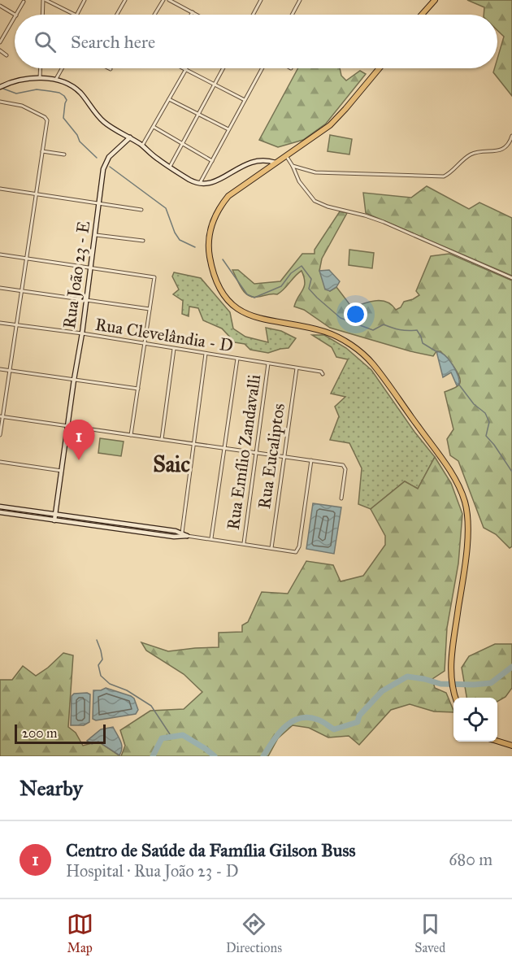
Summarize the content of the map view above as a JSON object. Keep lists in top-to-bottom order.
{
  "streets": {
    "street": [
      "Rua João 23 - E",
      "Rua Clevelândia - D",
      "Rua Emílio Zandavalli",
      "Rua Eucaliptos"
    ]
  },
  "crossings": [
    ["Rua João 23 - E", "Rua Clevelândia - D"],
    ["Rua Clevelândia - D", "Rua Emílio Zandavalli"],
    ["Rua Clevelândia - D", "Rua Eucaliptos"]
  ],
  "districts": ["Saic"],
  "scale_bar": "200 m",
  "page": {
    "search": "Search here",
    "pins": "1",
    "scale": "200 m",
    "heading": "Nearby",
    "list": [
      {
        "mark": "1",
        "name": "Centro de Saúde da Família Gilson Buss",
        "note": "Hospital · Rua João 23 - D",
        "value": "680 m"
      }
    ],
    "nav": ["Map", "Directions", "Saved"]
  }
}
